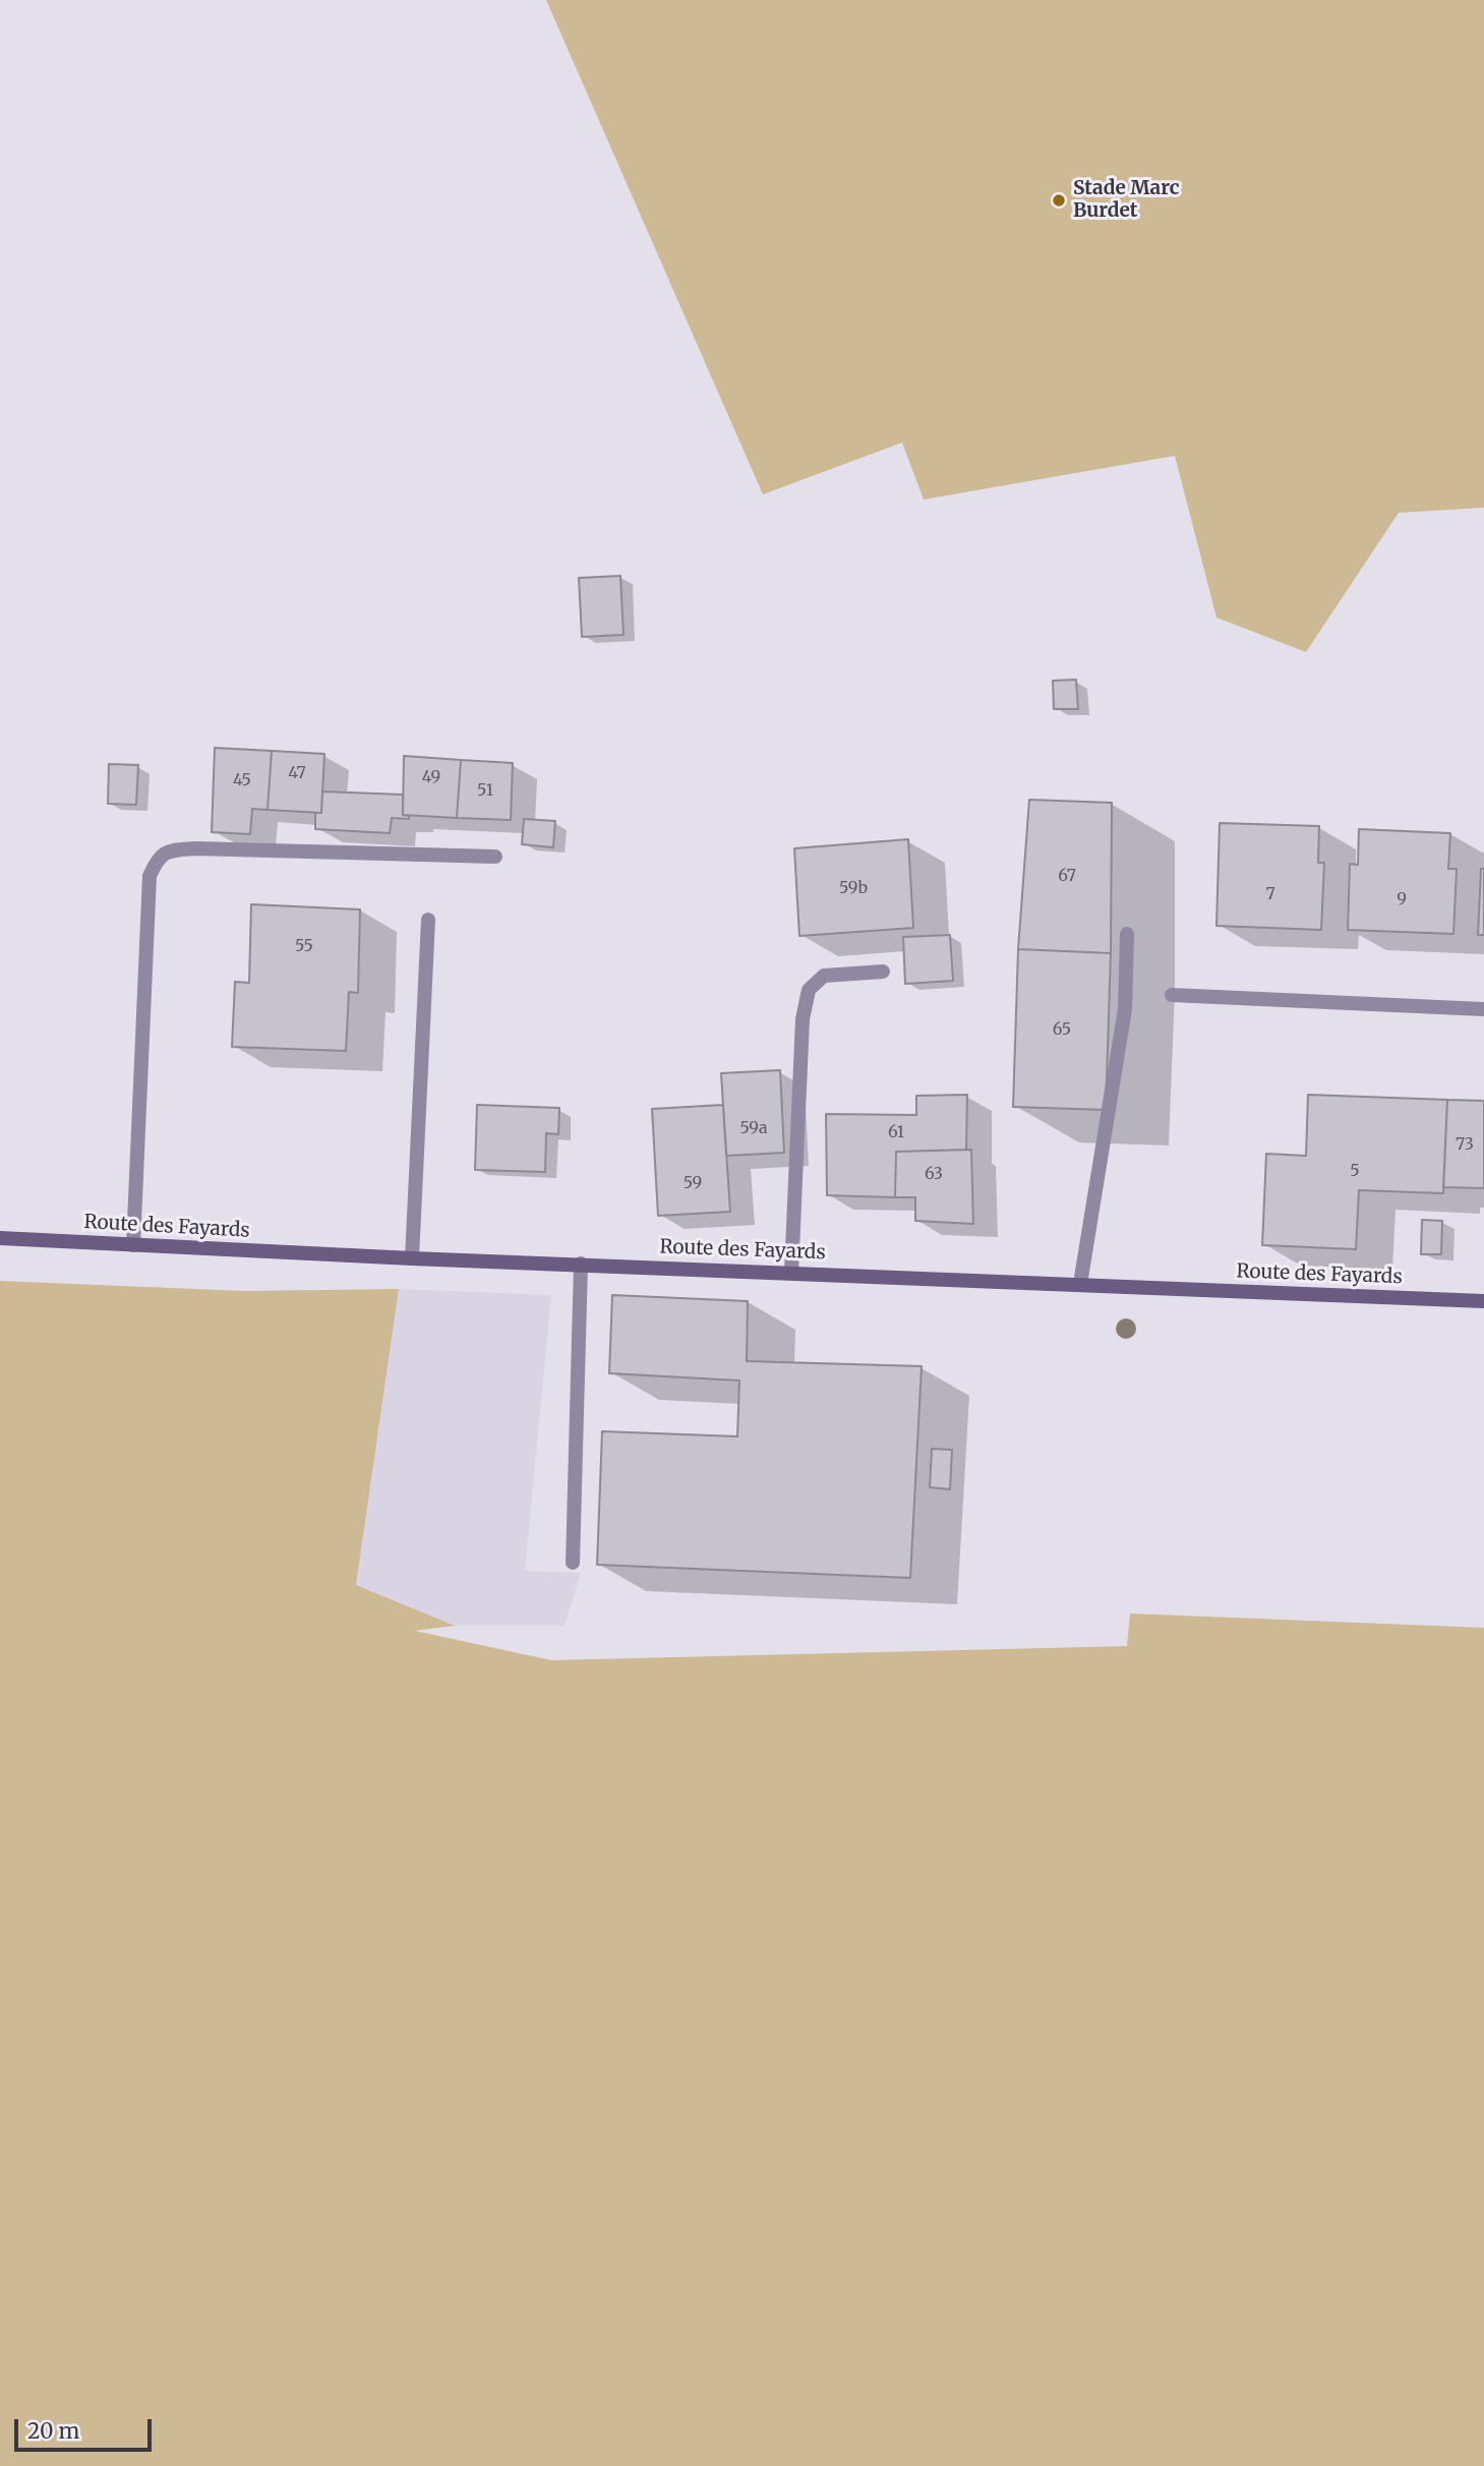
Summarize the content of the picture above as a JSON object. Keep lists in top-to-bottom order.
{
  "streets": {
    "main road": ["Route des Fayards"]
  },
  "places": ["Stade Marc Burdet"],
  "house_numbers": [
    "47",
    "49",
    "45",
    "51",
    "67",
    "59b",
    "7",
    "9",
    "55",
    "65",
    "59a",
    "61",
    "73",
    "5",
    "63",
    "59"
  ],
  "scale_bar": "20 m"
}
